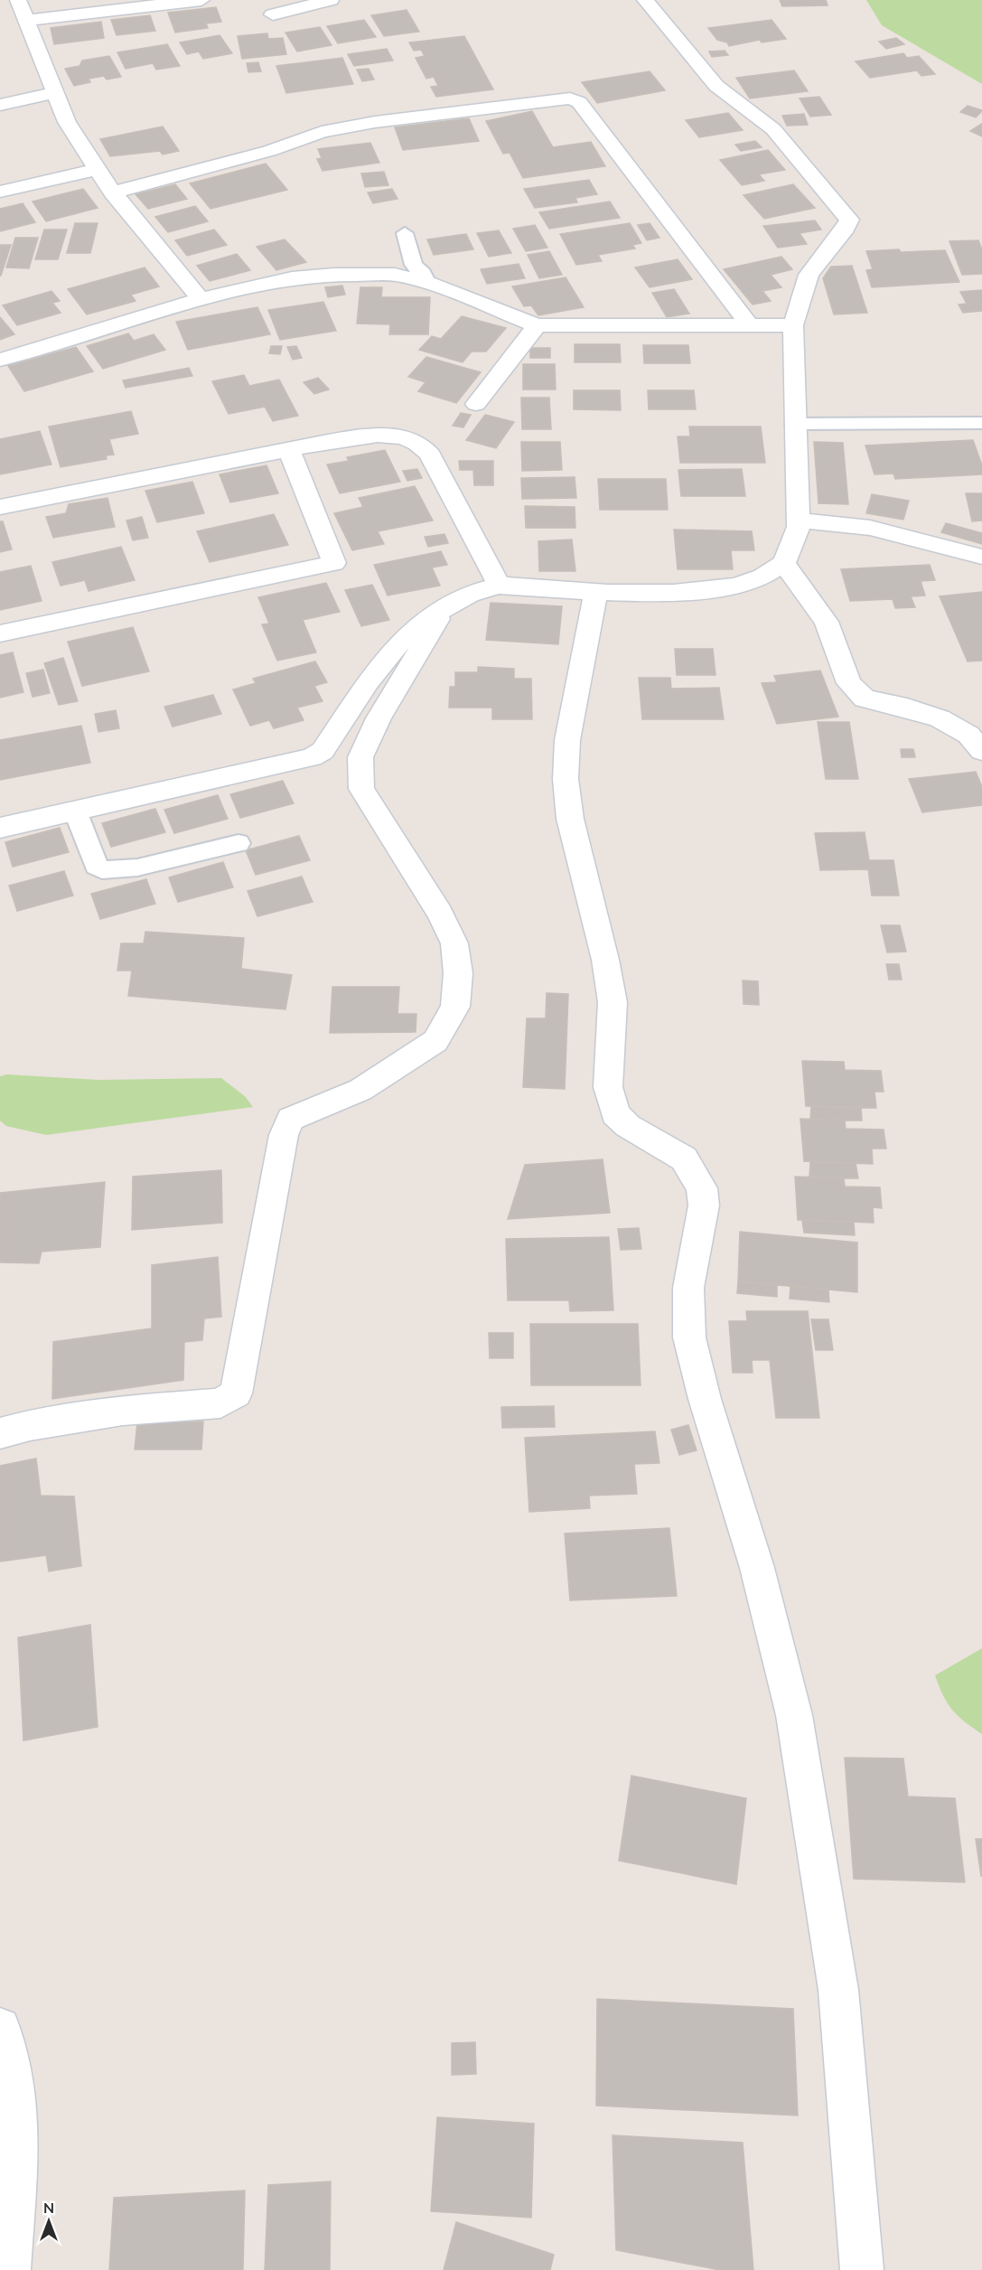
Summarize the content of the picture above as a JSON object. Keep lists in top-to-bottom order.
{
  "north": "top"
}
